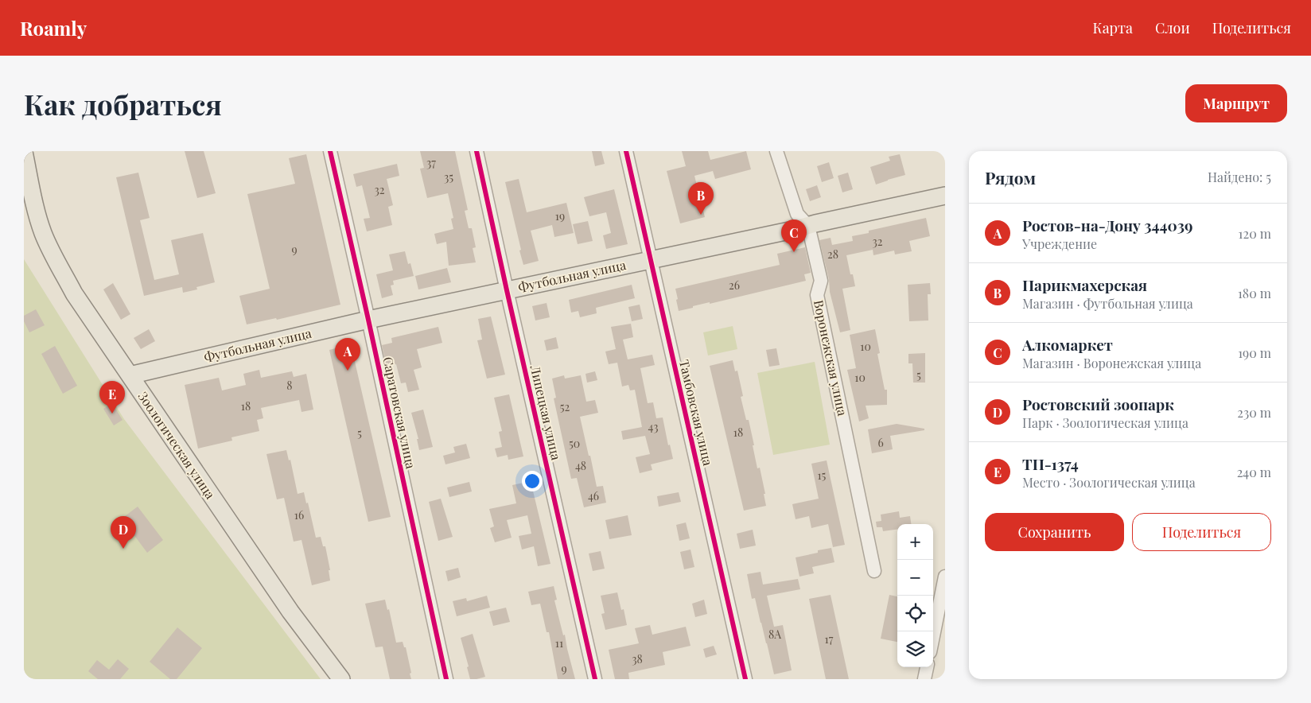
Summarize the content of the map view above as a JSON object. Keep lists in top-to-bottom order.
{
  "streets": {
    "main road": ["Футбольная улица", "Зоологическая улица"],
    "street": [
      "Воронежская улица",
      "Саратовская улица",
      "Липецкая улица",
      "Тамбовская улица"
    ]
  },
  "crossings": [
    ["Футбольная улица", "Воронежская улица"],
    ["Футбольная улица", "Саратовская улица"],
    ["Футбольная улица", "Липецкая улица"],
    ["Футбольная улица", "Тамбовская улица"],
    ["Футбольная улица", "Зоологическая улица"]
  ],
  "house_numbers": [
    "37",
    "35",
    "32",
    "19",
    "32",
    "9",
    "28",
    "26",
    "10",
    "5",
    "10",
    "8",
    "18",
    "52",
    "43",
    "18",
    "5",
    "6",
    "50",
    "48",
    "15",
    "46",
    "16",
    "8А",
    "17",
    "11",
    "38",
    "9"
  ],
  "page": {
    "header": "Roamly",
    "nav": ["Карта", "Слои", "Поделиться"],
    "buttons": [
      "Маршрут",
      ["Сохранить", "Поделиться"]
    ],
    "title": "Как добраться",
    "heading": ["Рядом", "Найдено: 5"],
    "pins": [
      "B",
      "C",
      "A",
      "E",
      "D"
    ],
    "list": [
      {
        "mark": "A",
        "name": "Ростов-на-Дону 344039",
        "note": "Учреждение",
        "value": "120 m"
      },
      {
        "mark": "B",
        "name": "Парикмахерская",
        "note": "Магазин · Футбольная улица",
        "value": "180 m"
      },
      {
        "mark": "C",
        "name": "Алкомаркет",
        "note": "Магазин · Воронежская улица",
        "value": "190 m"
      },
      {
        "mark": "D",
        "name": "Ростовский зоопарк",
        "note": "Парк · Зоологическая улица",
        "value": "230 m"
      },
      {
        "mark": "E",
        "name": "ТП-1374",
        "note": "Место · Зоологическая улица",
        "value": "240 m"
      }
    ],
    "map_buttons": ["+", "−"]
  }
}
